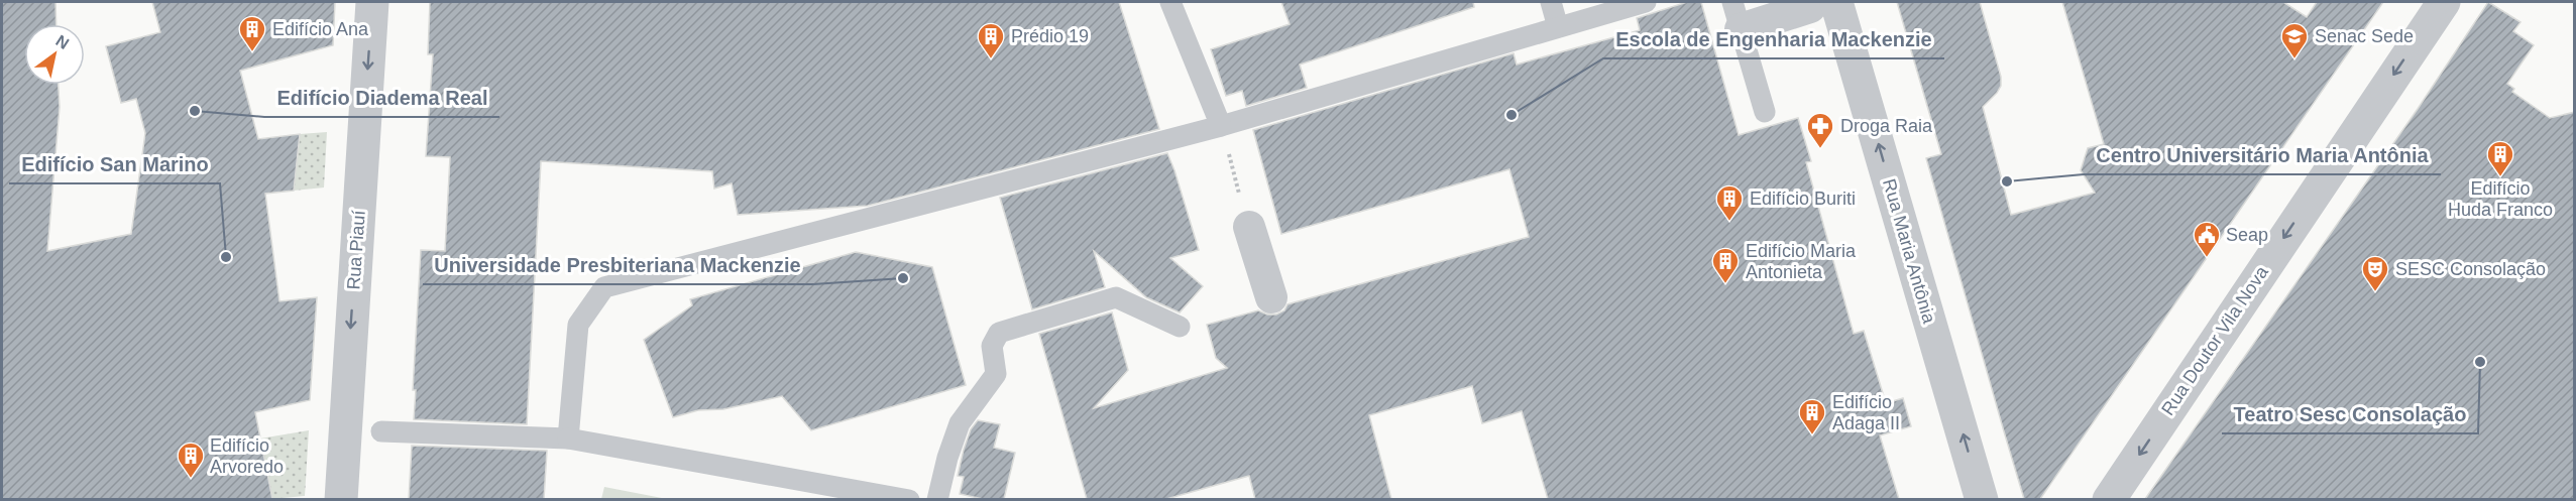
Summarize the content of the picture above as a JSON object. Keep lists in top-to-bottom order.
{
  "streets": {
    "street": ["Rua Piauí", "Rua Maria Antônia", "Rua Doutor Vila Nova"]
  },
  "one_way": ["Rua Piauí", "Rua Maria Antônia", "Rua Doutor Vila Nova"],
  "places": {
    "building": [
      "Edifício Ana",
      "Prédio 19",
      "Edifício Huda Franco",
      "Edifício Buriti",
      "Edifício Maria Antonieta",
      "Edifício Adaga II",
      "Edifício Arvoredo"
    ],
    "school or university": ["Senac Sede"],
    "other": [
      "Edifício Diadema Real",
      "Escola de Engenharia Mackenzie",
      "Centro Universitário Maria Antônia",
      "Edifício San Marino",
      "Universidade Presbiteriana Mackenzie",
      "Teatro Sesc Consolação"
    ],
    "pharmacy": ["Droga Raia"],
    "public building": ["Seap"],
    "theatre": ["SESC Consolação"]
  },
  "north": "top right"
}
